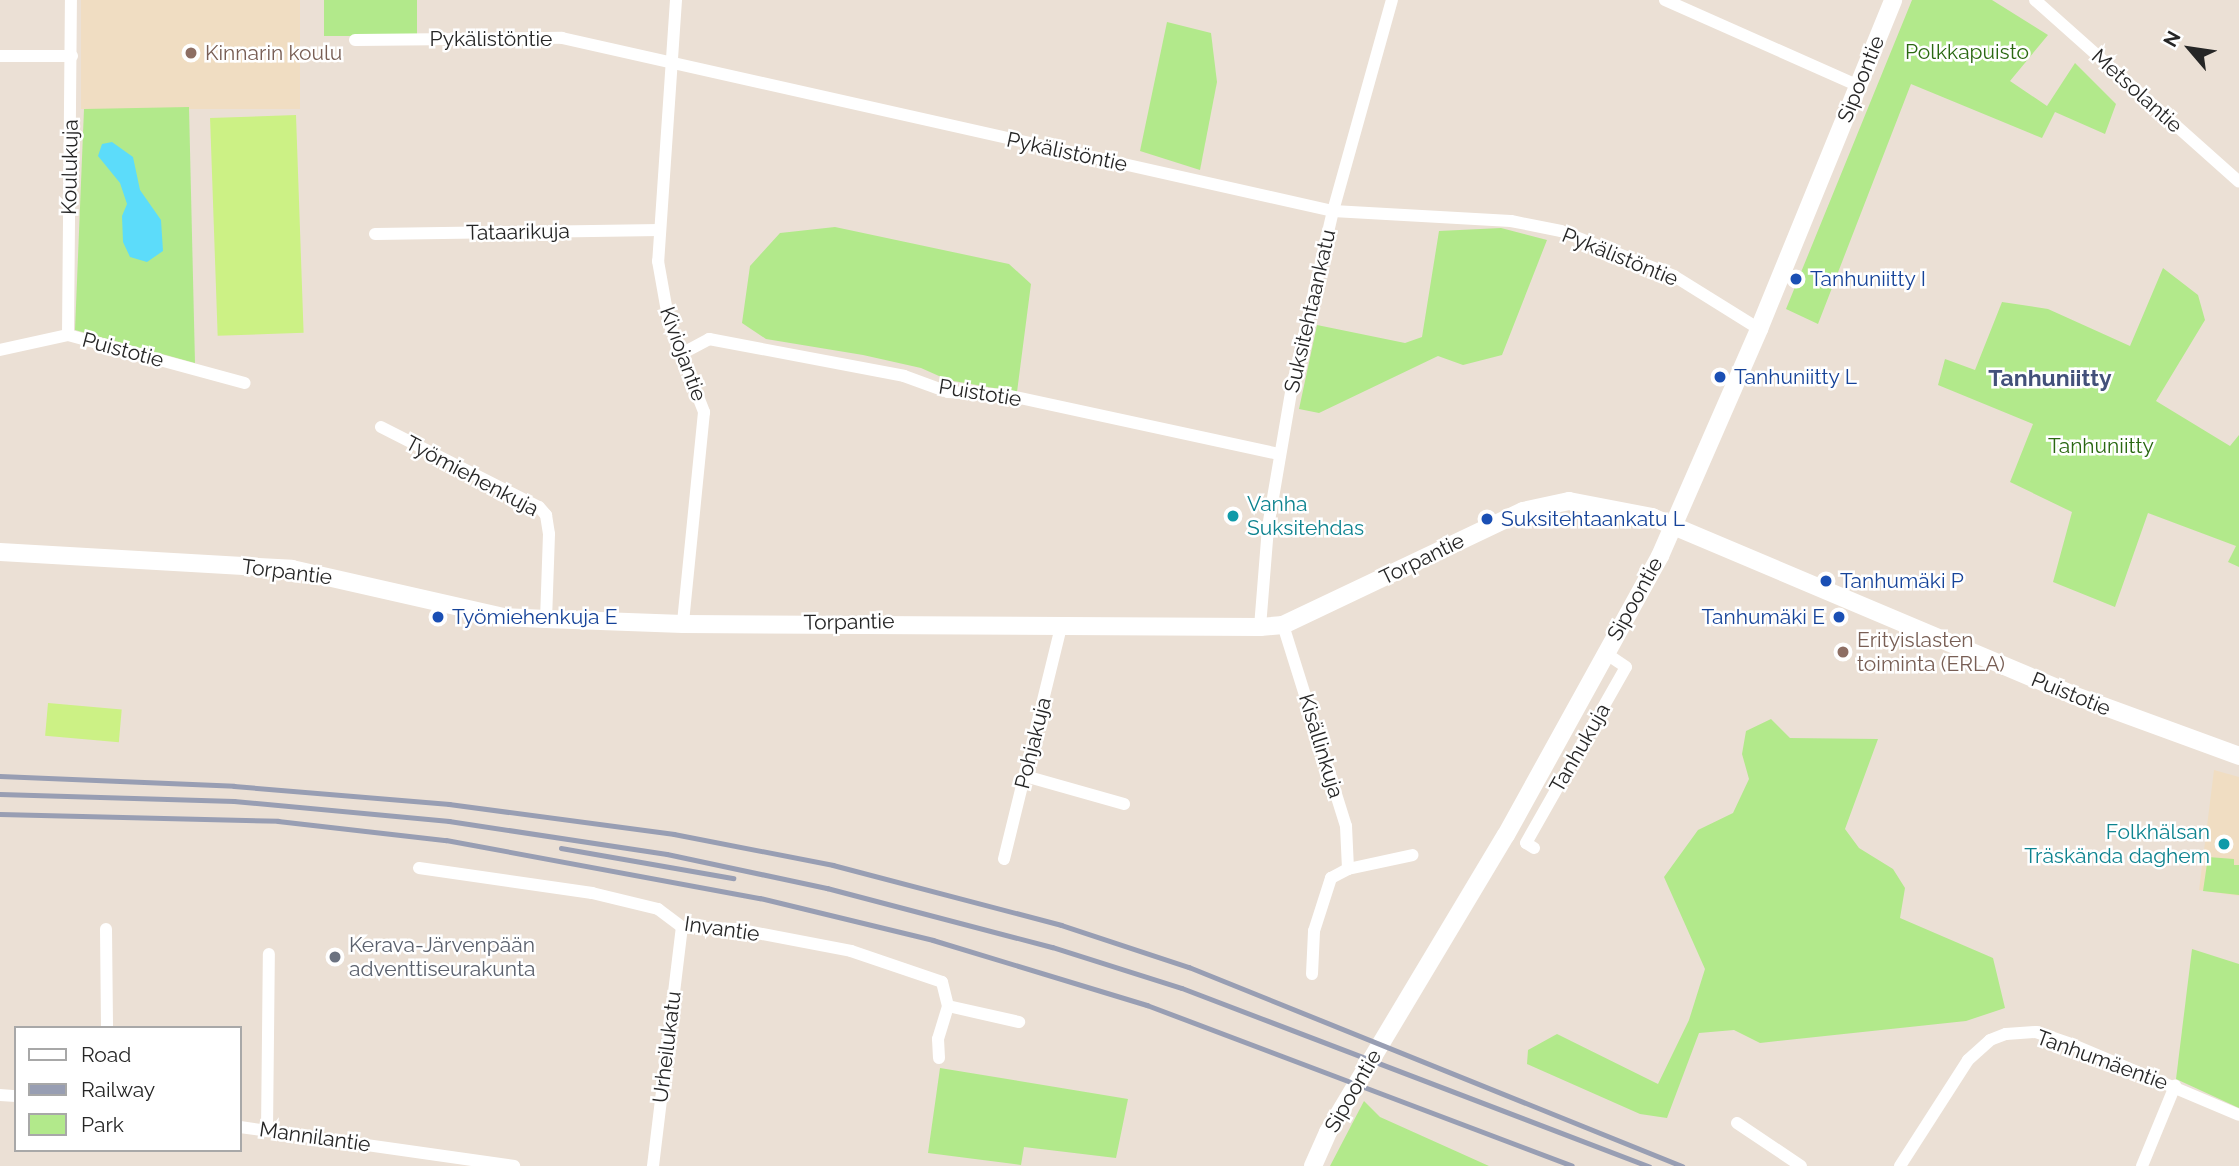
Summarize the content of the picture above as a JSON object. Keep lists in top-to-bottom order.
{
  "streets": {
    "street": [
      "Pykälistöntie",
      "Sipoontie",
      "Metsolantie",
      "Koulukuja",
      "Tataarikuja",
      "Suksitehtaankatu",
      "Puistotie",
      "Kiviojantie",
      "Työmiehenkuja",
      "Torpantie",
      "Pohjakuja",
      "Kisällinkuja",
      "Tanhukuja",
      "Invantie",
      "Urheilukatu",
      "Tanhumäentie",
      "Mannilantie"
    ]
  },
  "crossings": [
    ["Pykälistöntie", "Sipoontie"],
    ["Pykälistöntie", "Suksitehtaankatu"],
    ["Pykälistöntie", "Kiviojantie"],
    ["Sipoontie", "Puistotie"],
    ["Sipoontie", "Torpantie"],
    ["Sipoontie", "Tanhukuja"],
    ["Koulukuja", "Puistotie"],
    ["Tataarikuja", "Kiviojantie"],
    ["Suksitehtaankatu", "Puistotie"],
    ["Suksitehtaankatu", "Torpantie"],
    ["Puistotie", "Kiviojantie"],
    ["Puistotie", "Torpantie"],
    ["Kiviojantie", "Torpantie"],
    ["Työmiehenkuja", "Torpantie"],
    ["Torpantie", "Pohjakuja"],
    ["Torpantie", "Kisällinkuja"],
    ["Invantie", "Urheilukatu"]
  ],
  "districts": ["Tanhuniitty"],
  "parks": ["Polkkapuisto", "Tanhuniitty"],
  "places": [
    "Kinnarin koulu",
    "Tanhuniitty I",
    "Tanhuniitty L",
    "Vanha Suksitehdas",
    "Suksitehtaankatu L",
    "Tanhumäki P",
    "Työmiehenkuja E",
    "Tanhumäki E",
    "Erityislasten toiminta (ERLA)",
    "Folkhälsan Träskända daghem",
    "Kerava-Järvenpään adventtiseurakunta"
  ],
  "legend": ["Road", "Railway", "Park"],
  "north": "top left"
}
